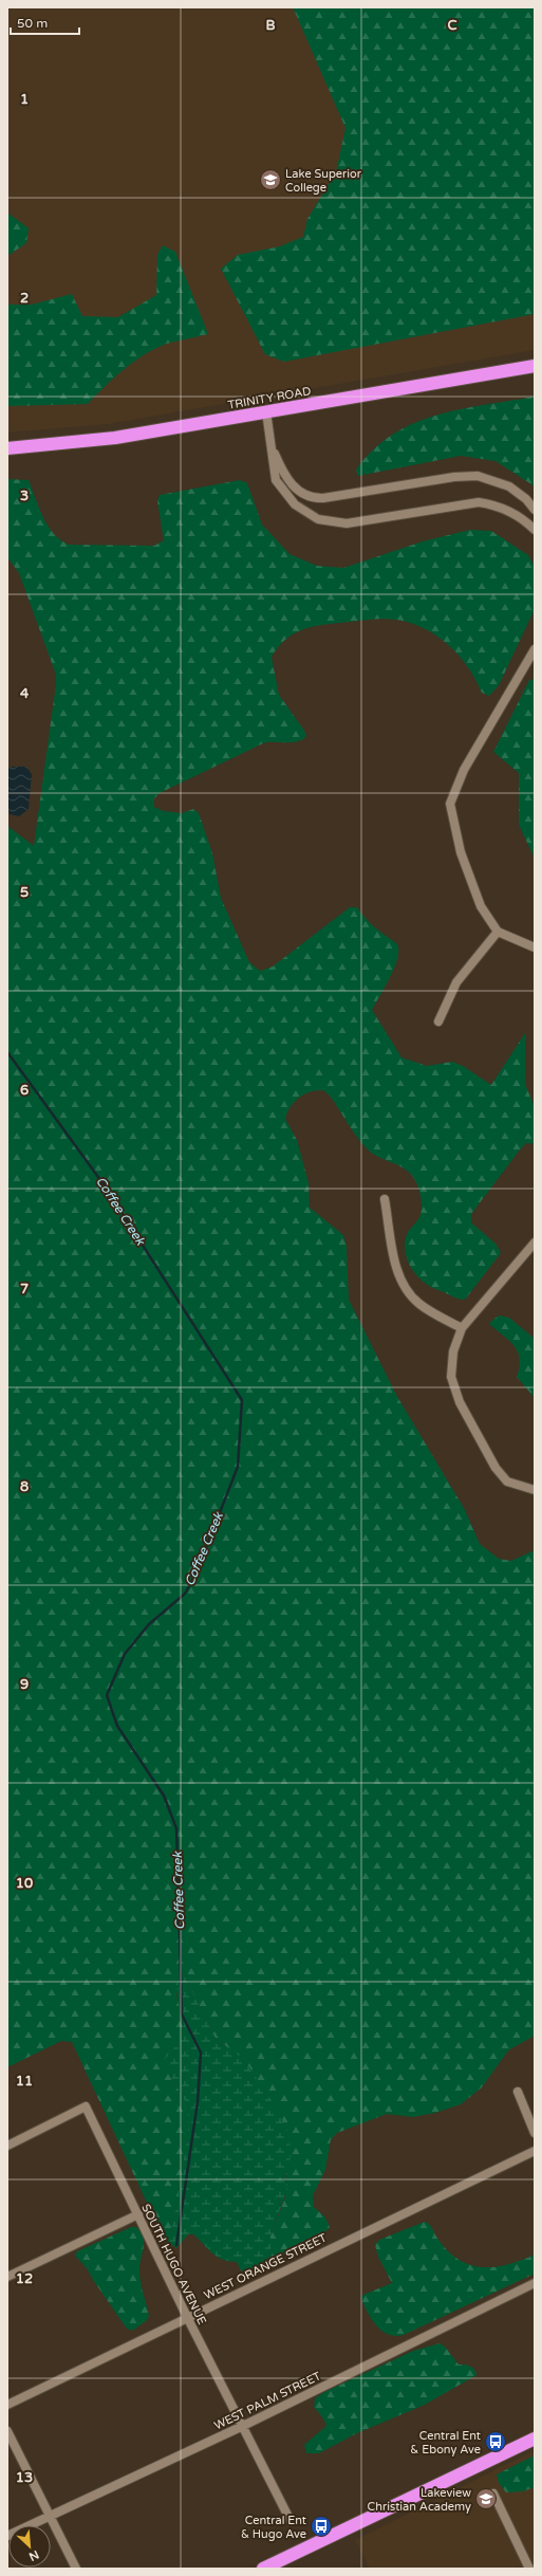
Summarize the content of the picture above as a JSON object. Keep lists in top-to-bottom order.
{
  "streets": {
    "highway": ["TRINITY ROAD"],
    "street": ["SOUTH HUGO AVENUE", "WEST ORANGE STREET", "WEST PALM STREET"]
  },
  "crossings": [
    ["SOUTH HUGO AVENUE", "WEST ORANGE STREET"],
    ["SOUTH HUGO AVENUE", "WEST PALM STREET"]
  ],
  "water": ["Coffee Creek"],
  "places": {
    "school or university": ["Lake Superior College", "Lakeview Christian Academy"],
    "bus stop": ["Central Ent & Ebony Ave", "Central Ent & Hugo Ave"]
  },
  "scale_bar": "50 m",
  "north": "bottom right",
  "grid": {
    "columns": ["B", "C"],
    "rows": [
      "1",
      "2",
      "3",
      "4",
      "5",
      "6",
      "7",
      "8",
      "9",
      "10",
      "11",
      "12",
      "13"
    ]
  }
}
